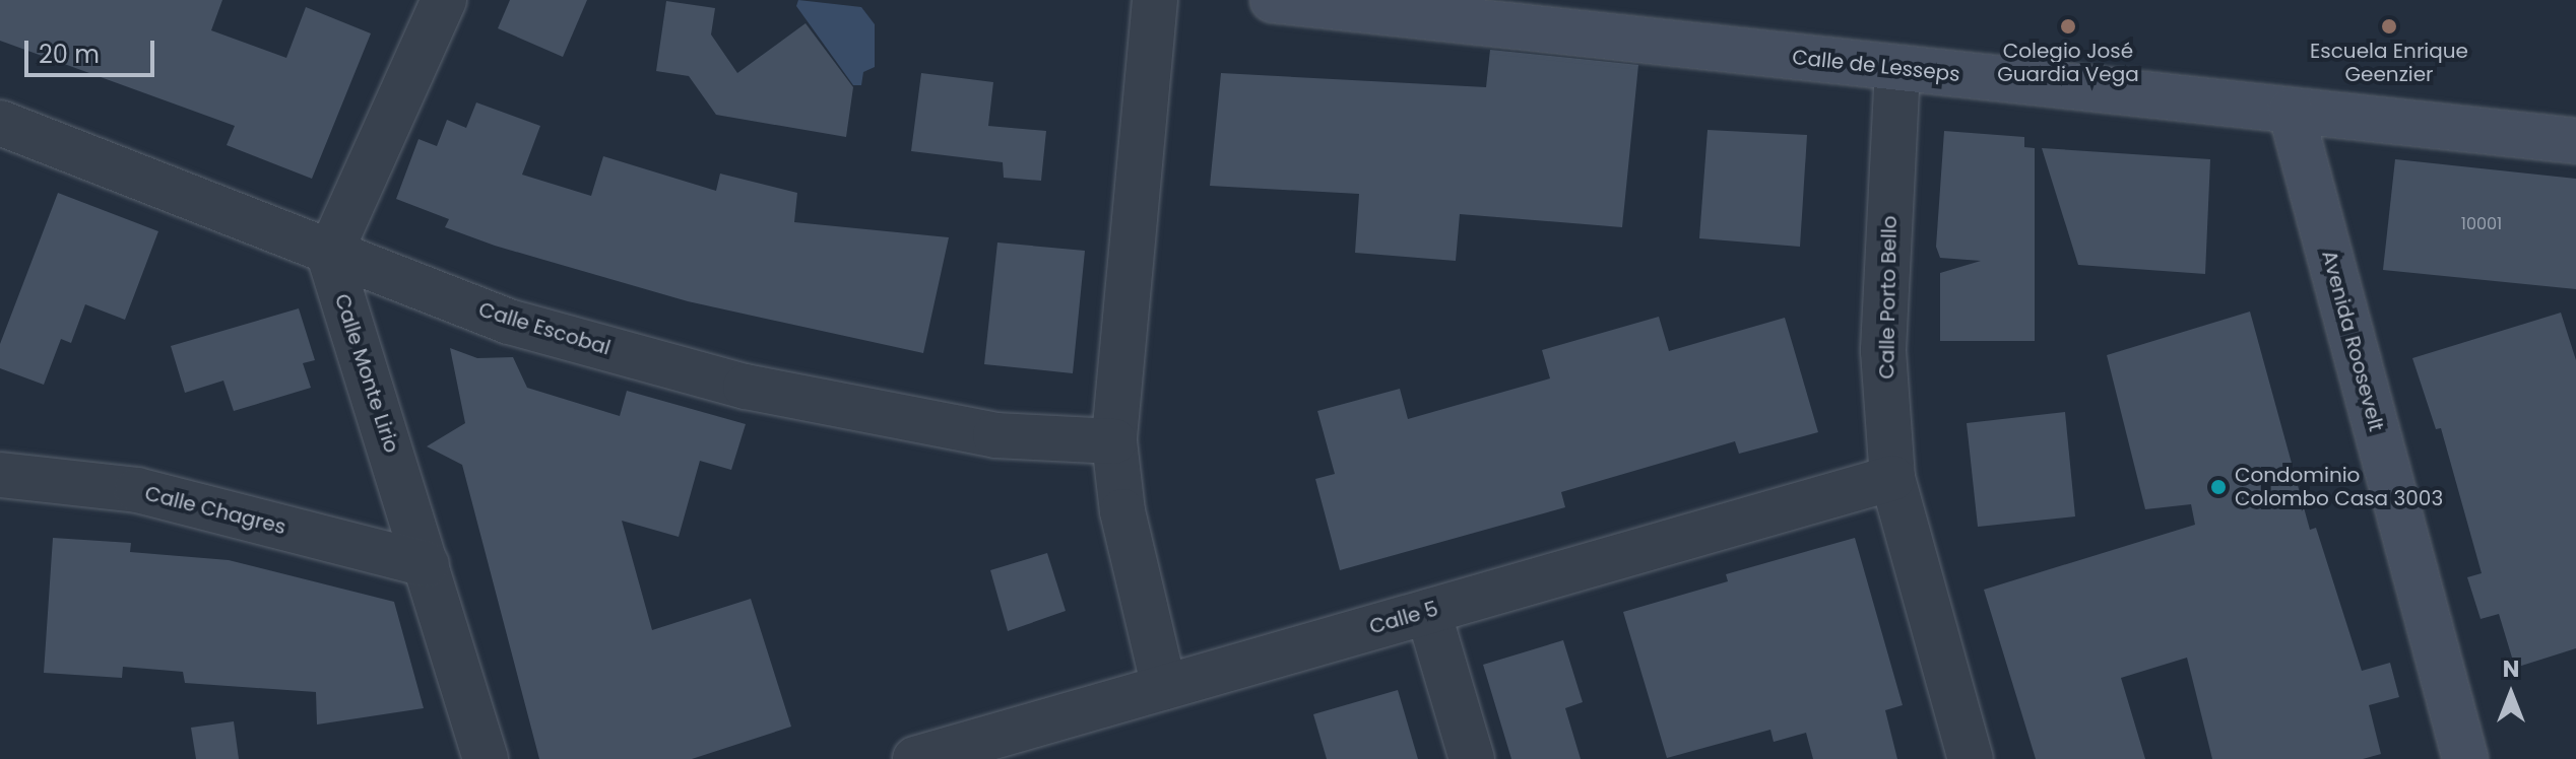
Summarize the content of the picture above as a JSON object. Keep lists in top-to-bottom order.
{
  "streets": {
    "main road": ["Calle de Lesseps", "Avenida Roosevelt"],
    "street": [
      "Calle Porto Bello",
      "Calle Escobal",
      "Calle Monte Lirio",
      "Calle Chagres",
      "Calle 5"
    ]
  },
  "crossings": [
    ["Calle de Lesseps", "Calle Porto Bello"],
    ["Calle de Lesseps", "Avenida Roosevelt"],
    ["Calle Porto Bello", "Calle 5"],
    ["Calle Escobal", "Calle Monte Lirio"],
    ["Calle Monte Lirio", "Calle Chagres"]
  ],
  "places": ["Colegio José Guardia Vega", "Escuela Enrique Geenzier", "Condominio Colombo Casa 3003"],
  "house_numbers": ["10001"],
  "scale_bar": "20 m",
  "north": "top"
}
